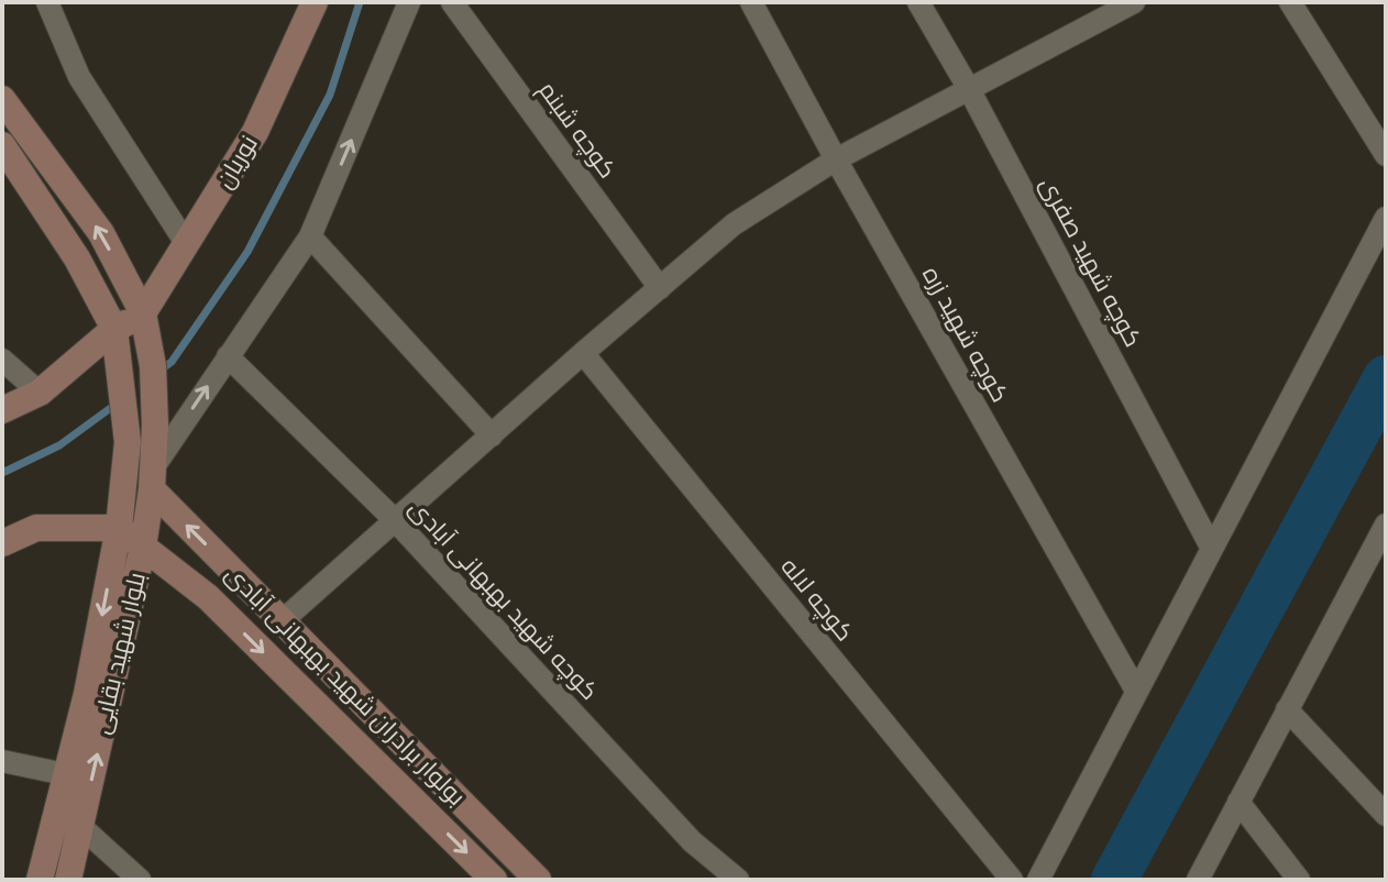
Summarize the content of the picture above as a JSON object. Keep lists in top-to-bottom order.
{
  "streets": {
    "main road": ["نوریان", "بلوار شهید بقایی", "بولوار برادران شهید بهبهانی آبادی"],
    "street": [
      "کوچه شبنم",
      "کوچه شهید صفری",
      "کوچه شهید زره",
      "کوچه شهید بهبهانی آبادی",
      "کوچه لاله"
    ]
  },
  "crossings": [
    ["نوریان", "بلوار شهید بقایی"],
    ["بلوار شهید بقایی", "بولوار برادران شهید بهبهانی آبادی"]
  ]
}
